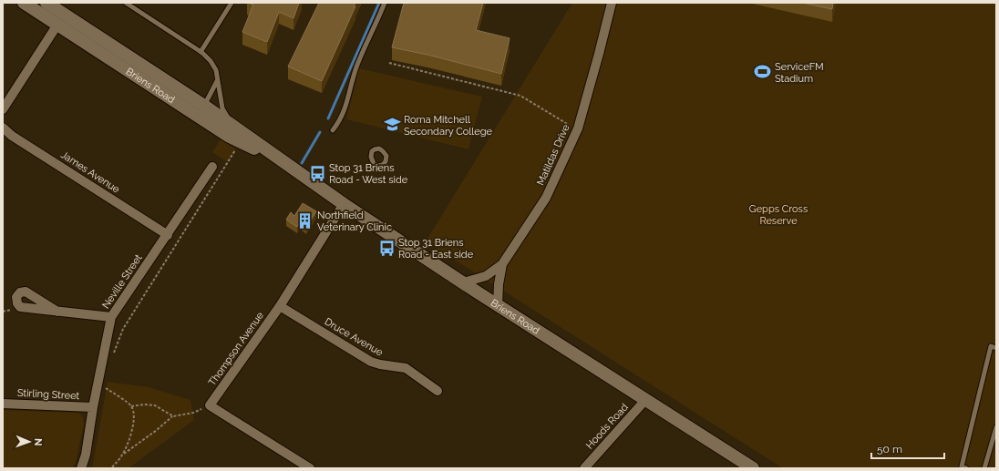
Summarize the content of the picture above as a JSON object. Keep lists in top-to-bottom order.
{
  "streets": {
    "main road": ["Briens Road"],
    "street": [
      "Matildas Drive",
      "James Avenue",
      "Neville Street",
      "Druce Avenue",
      "Thompson Avenue",
      "Stirling Street",
      "Hoods Road"
    ]
  },
  "crossings": [
    ["Briens Road", "Matildas Drive"],
    ["Briens Road", "Thompson Avenue"],
    ["Briens Road", "Hoods Road"],
    ["James Avenue", "Neville Street"],
    ["Neville Street", "Stirling Street"],
    ["Druce Avenue", "Thompson Avenue"]
  ],
  "parks": ["Gepps Cross Reserve"],
  "places": {
    "sports": ["ServiceFM Stadium"],
    "school or university": ["Roma Mitchell Secondary College"],
    "bus stop": ["Stop 31 Briens Road - West side", "Stop 31 Briens Road - East side"],
    "building": ["Northfield Veterinary Clinic"]
  },
  "scale_bar": "50 m",
  "north": "right"
}
